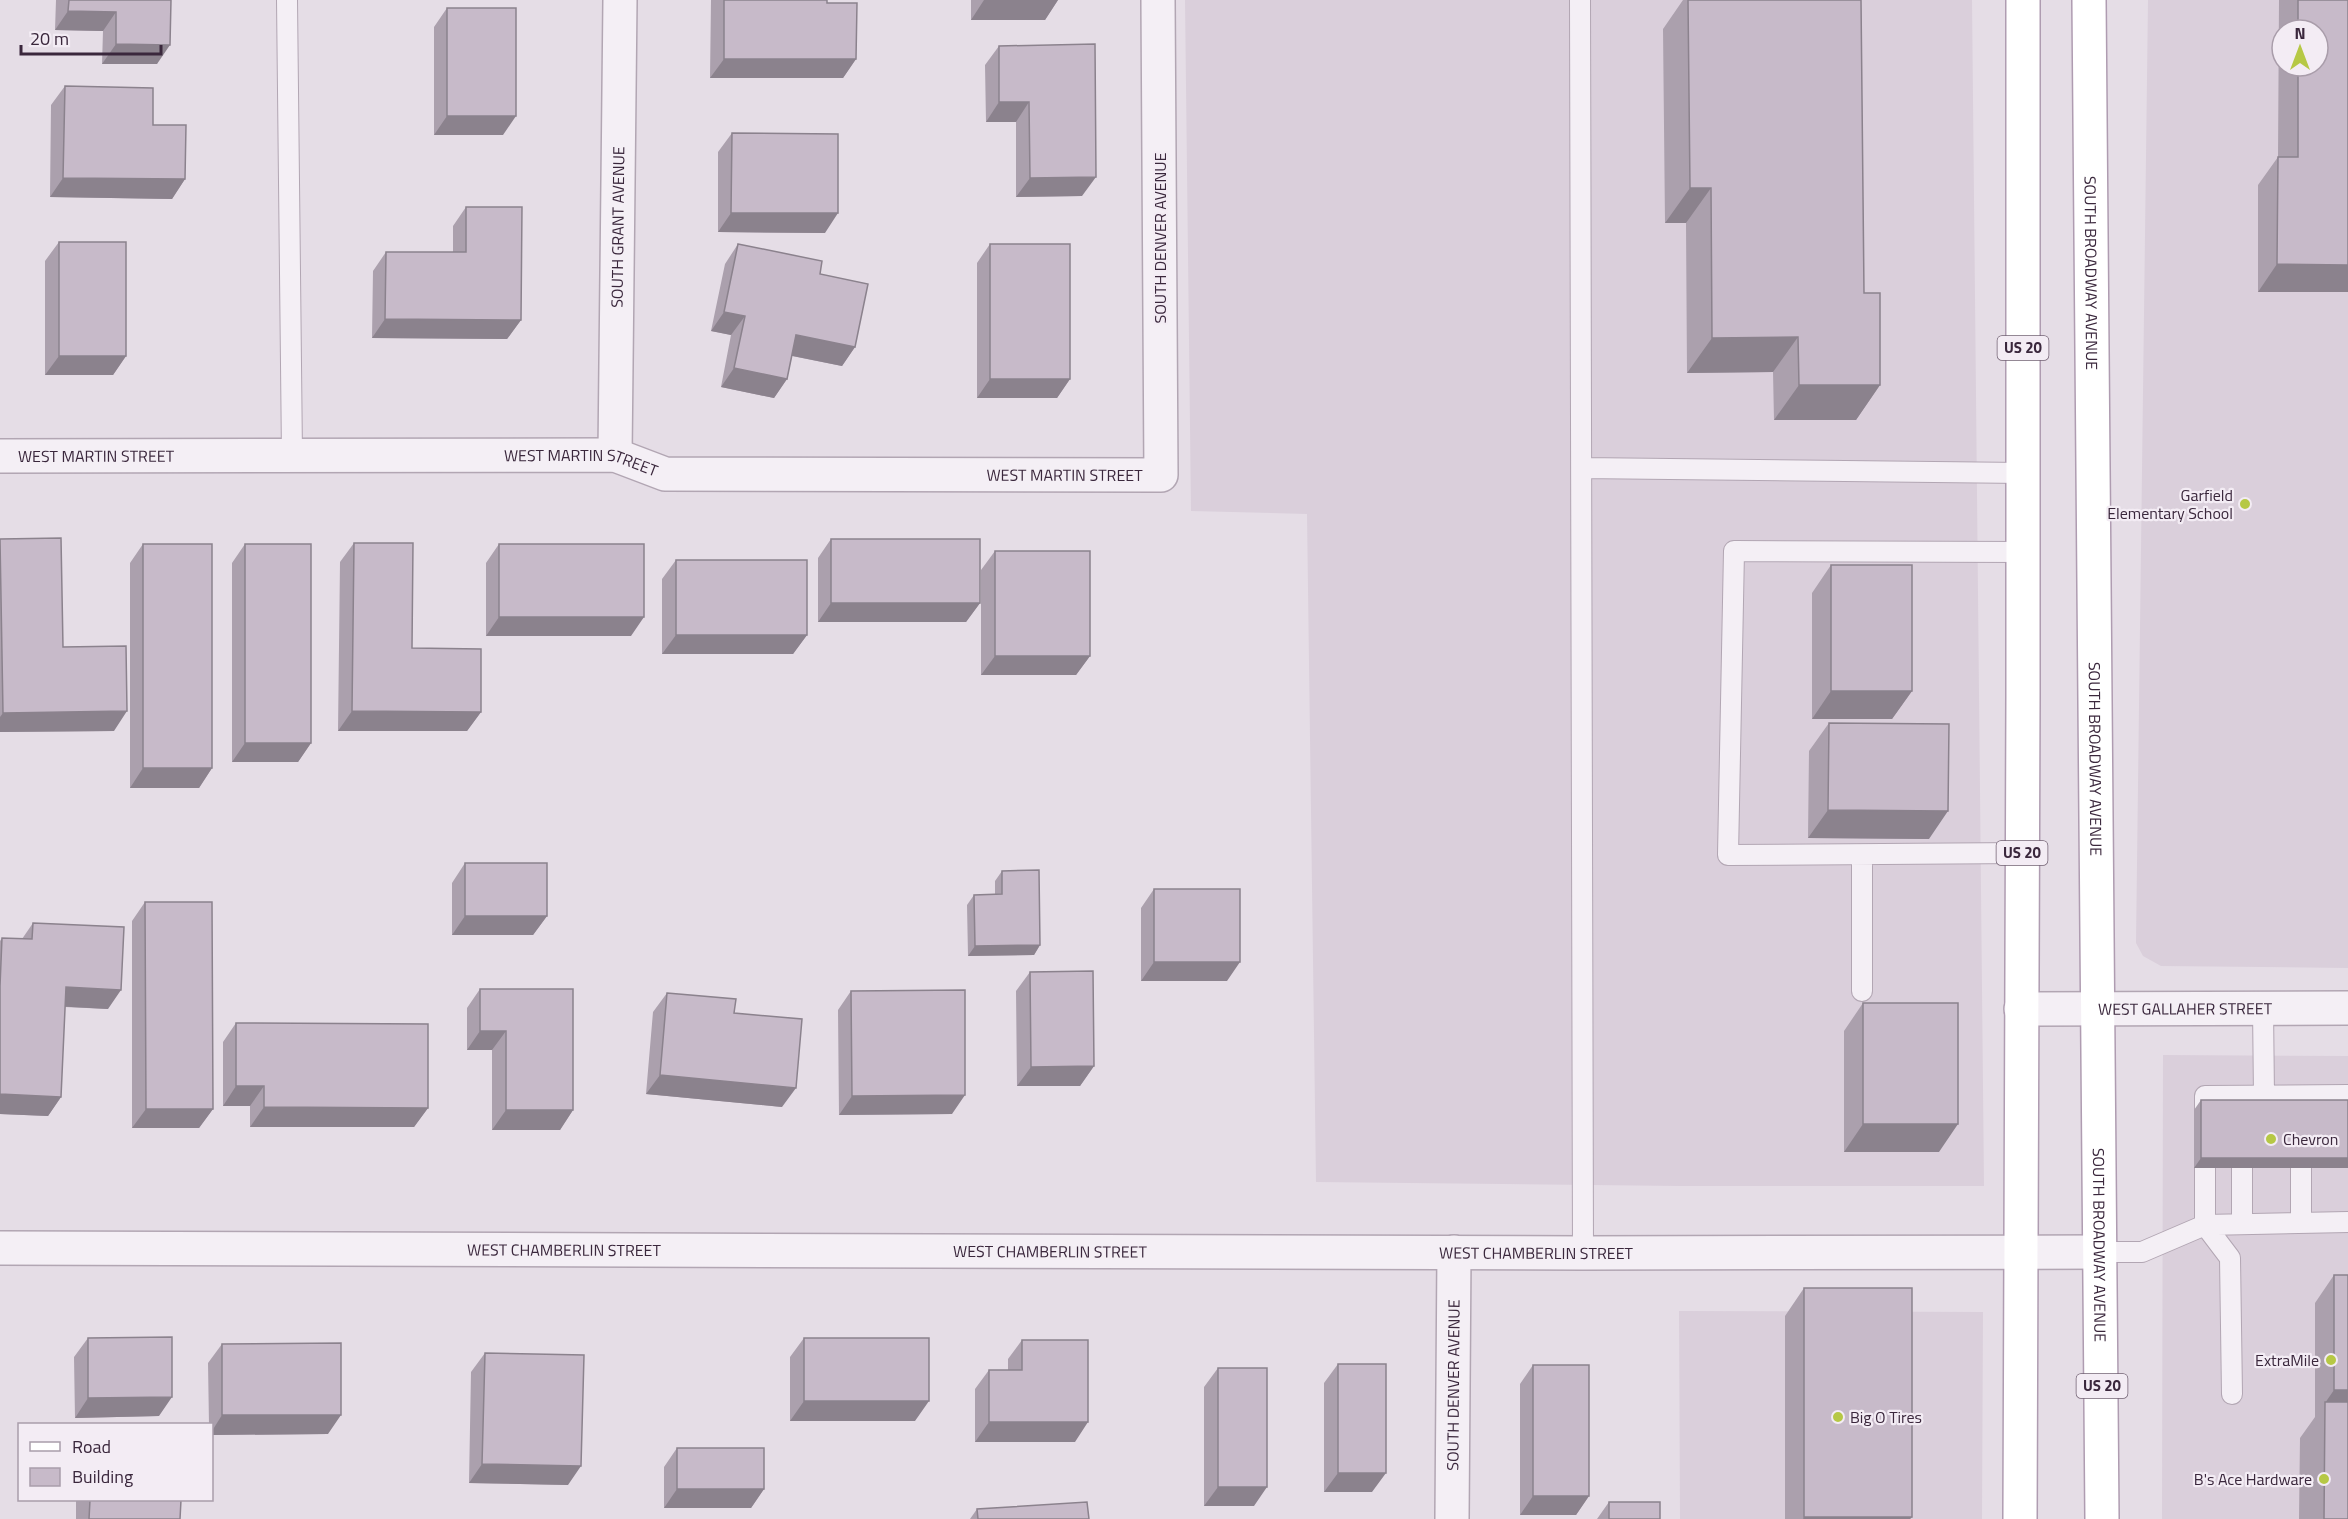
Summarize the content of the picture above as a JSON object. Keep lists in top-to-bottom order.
{
  "streets": {
    "main road": ["SOUTH BROADWAY AVENUE", "US 20"],
    "street": [
      "SOUTH GRANT AVENUE",
      "SOUTH DENVER AVENUE",
      "WEST MARTIN STREET",
      "WEST GALLAHER STREET",
      "WEST CHAMBERLIN STREET"
    ]
  },
  "crossings": [
    ["SOUTH GRANT AVENUE", "WEST MARTIN STREET"],
    ["SOUTH DENVER AVENUE", "WEST MARTIN STREET"],
    ["SOUTH DENVER AVENUE", "WEST CHAMBERLIN STREET"],
    ["SOUTH BROADWAY AVENUE", "WEST GALLAHER STREET"],
    ["SOUTH BROADWAY AVENUE", "WEST CHAMBERLIN STREET"],
    ["US 20", "WEST GALLAHER STREET"],
    ["US 20", "WEST CHAMBERLIN STREET"]
  ],
  "places": [
    "Garfield Elementary School",
    "Chevron",
    "ExtraMile",
    "Big O Tires",
    "B's Ace Hardware"
  ],
  "legend": ["Road", "Building"],
  "scale_bar": "20 m",
  "north": "top"
}
